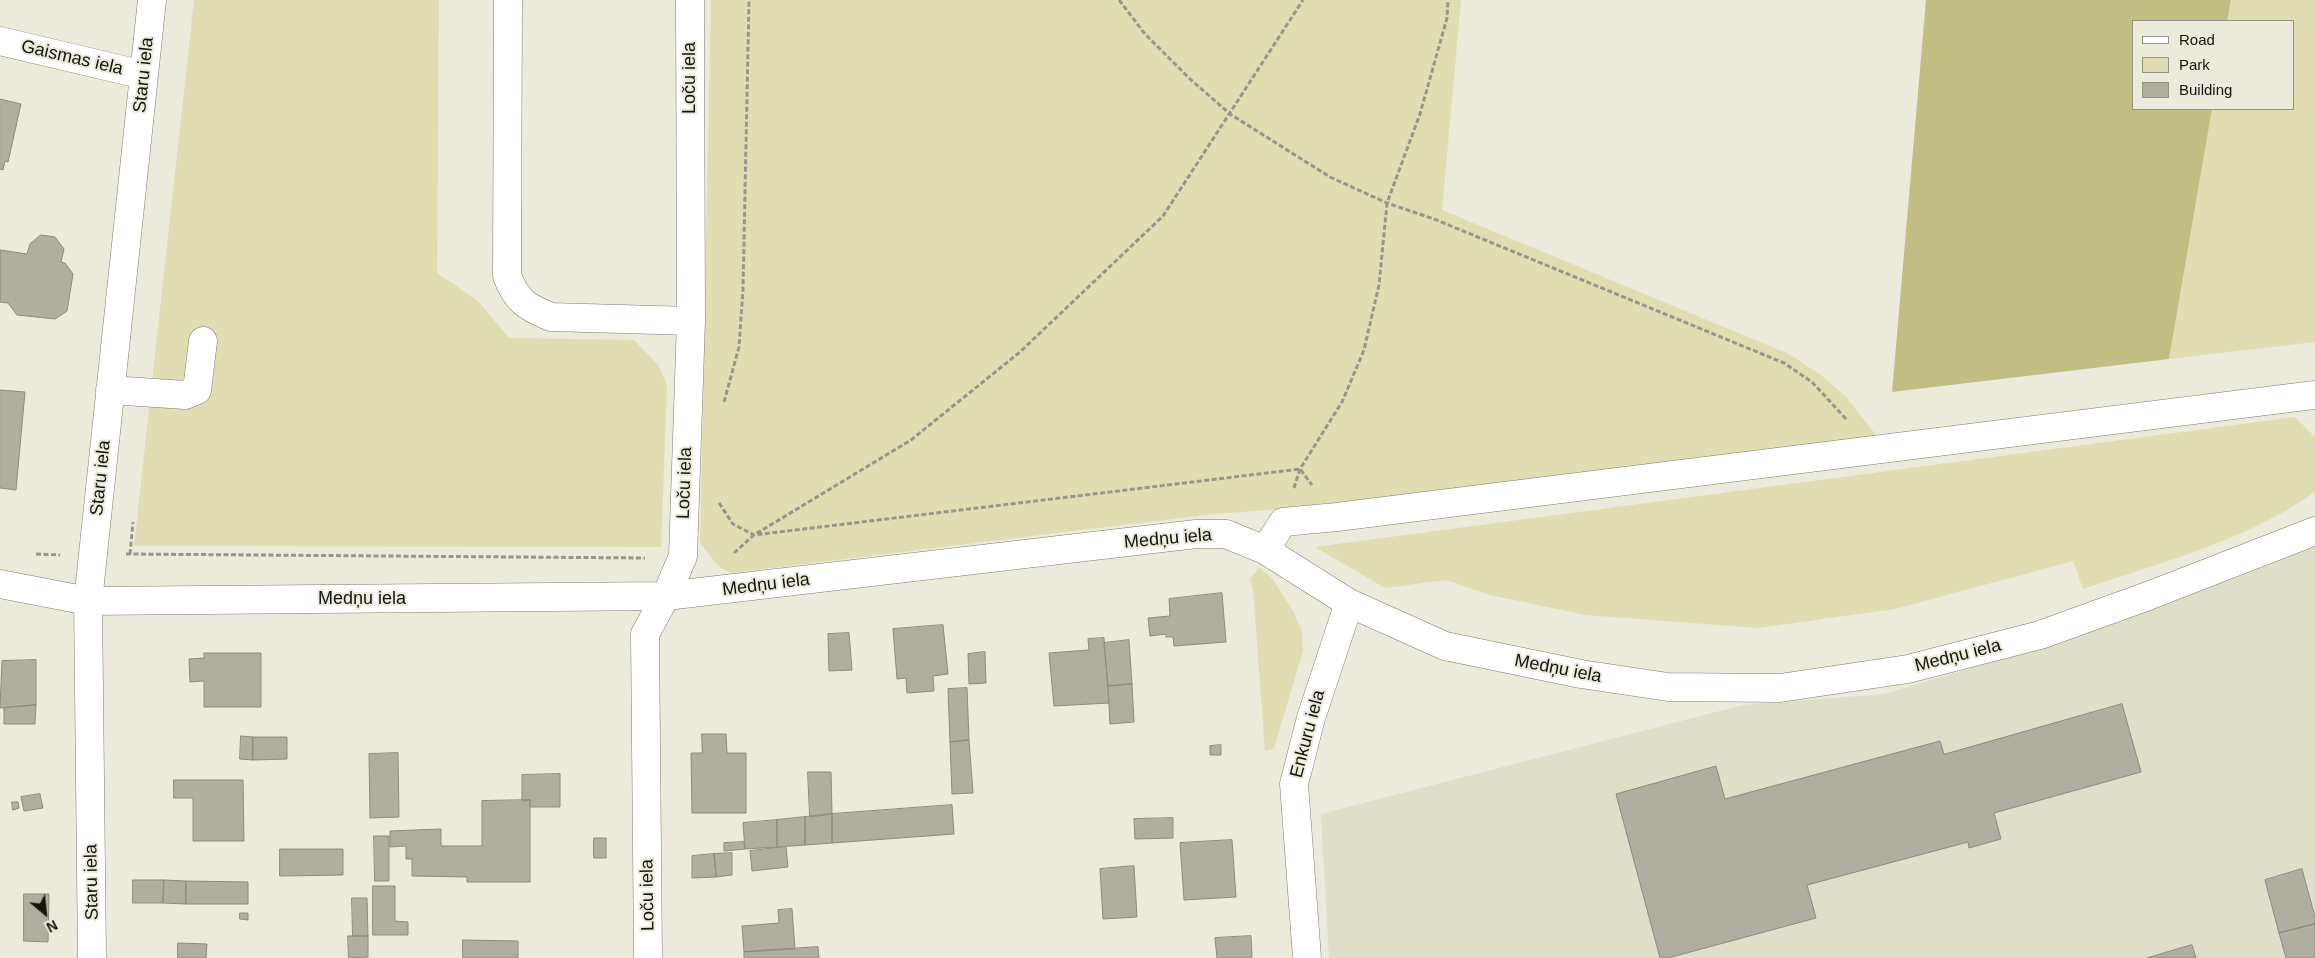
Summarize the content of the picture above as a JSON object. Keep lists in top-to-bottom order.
{
  "streets": {
    "street": [
      "Gaismas iela",
      "Staru iela",
      "Loču iela",
      "Medņu iela",
      "Enkuru iela"
    ]
  },
  "crossings": [
    ["Gaismas iela", "Staru iela"],
    ["Staru iela", "Medņu iela"],
    ["Loču iela", "Medņu iela"],
    ["Medņu iela", "Enkuru iela"]
  ],
  "legend": ["Road", "Park", "Building"],
  "north": "bottom right"
}
